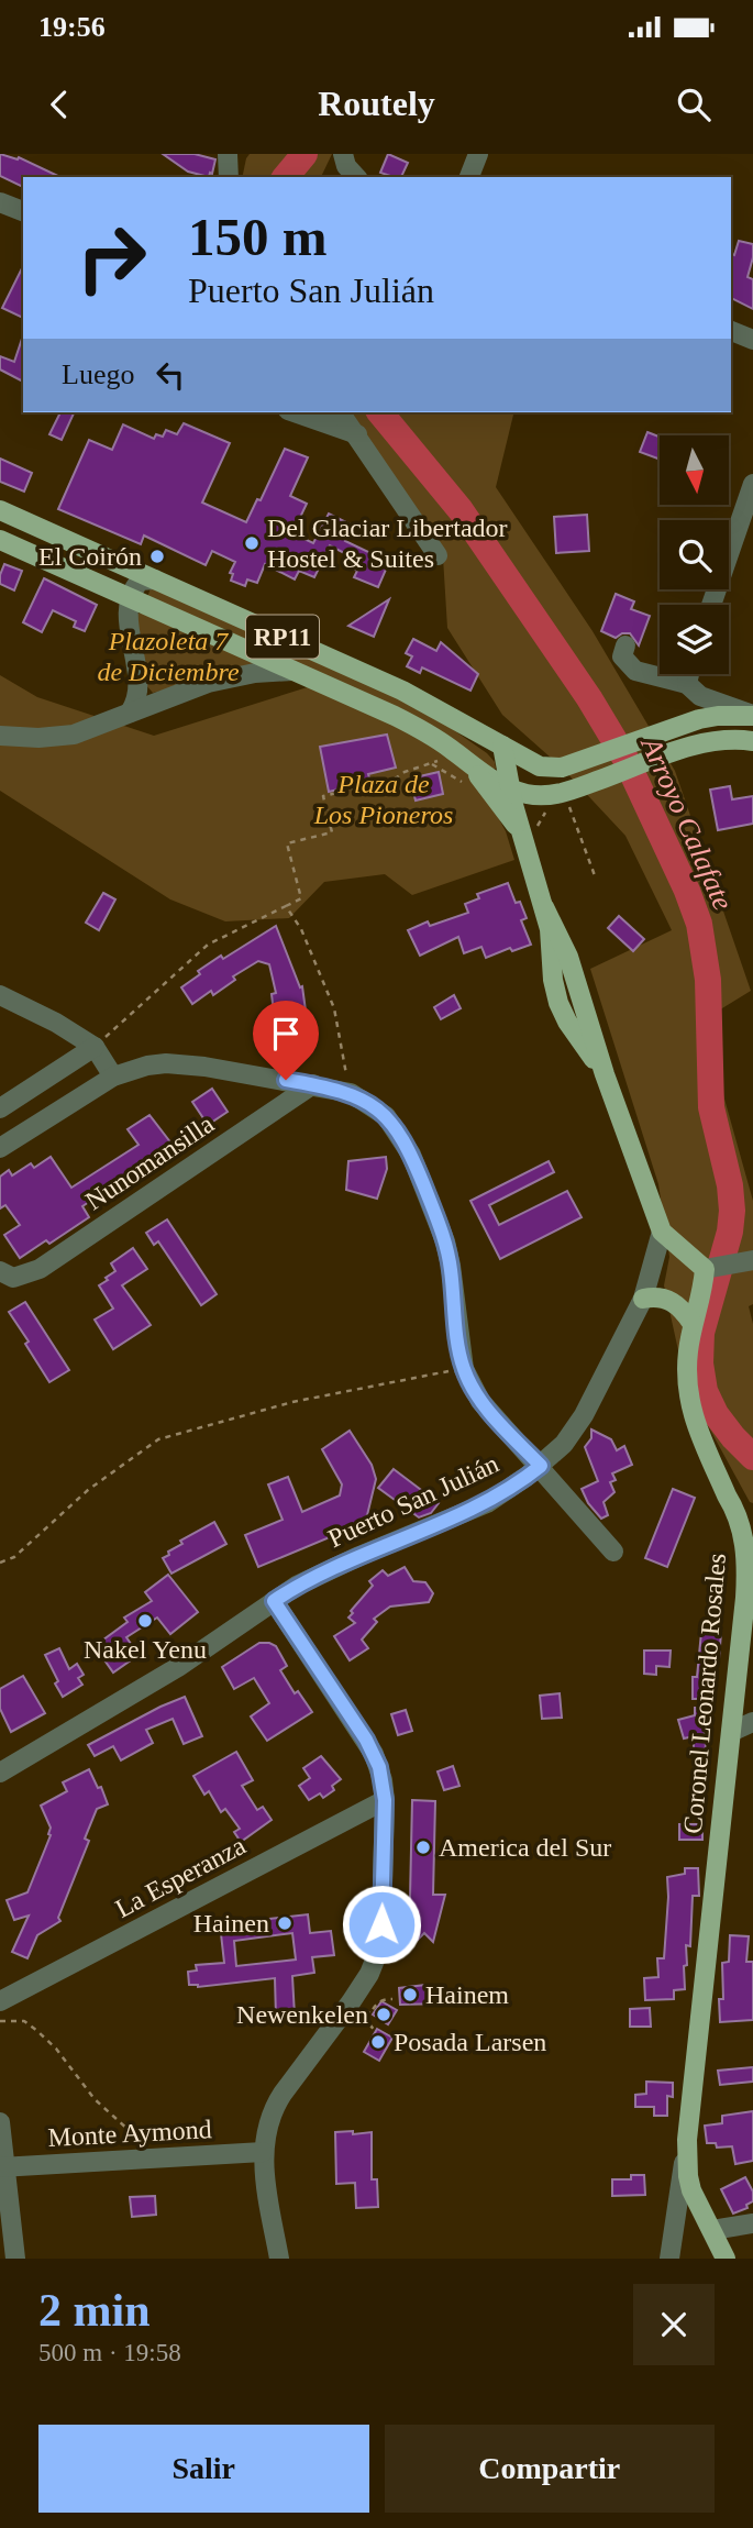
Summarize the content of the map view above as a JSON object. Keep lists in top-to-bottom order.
{
  "streets": {
    "main road": ["RP11", "Coronel Leonardo Rosales"],
    "street": [
      "Nunomansilla",
      "Puerto San Julián",
      "La Esperanza",
      "Monte Aymond"
    ]
  },
  "crossings": [
    ["RP11", "Coronel Leonardo Rosales"],
    ["Puerto San Julián", "Coronel Leonardo Rosales"]
  ],
  "water": ["Arroyo Calafate"],
  "parks": ["Plazoleta 7 de Diciembre", "Plaza de Los Pioneros"],
  "places": [
    "Del Glaciar Libertador Hostel & Suites",
    "El Coirón",
    "Nakel Yenu",
    "America del Sur",
    "Hainen",
    "Hainem",
    "Newenkelen",
    "Posada Larsen"
  ],
  "north": "bottom",
  "page": {
    "status": "19:56",
    "header": "Routely",
    "turn": ["150 m", "Puerto San Julián"],
    "then": "Luego",
    "heading": ["2 min", "500 m · 19:58"],
    "buttons": ["Salir", "Compartir"]
  }
}
